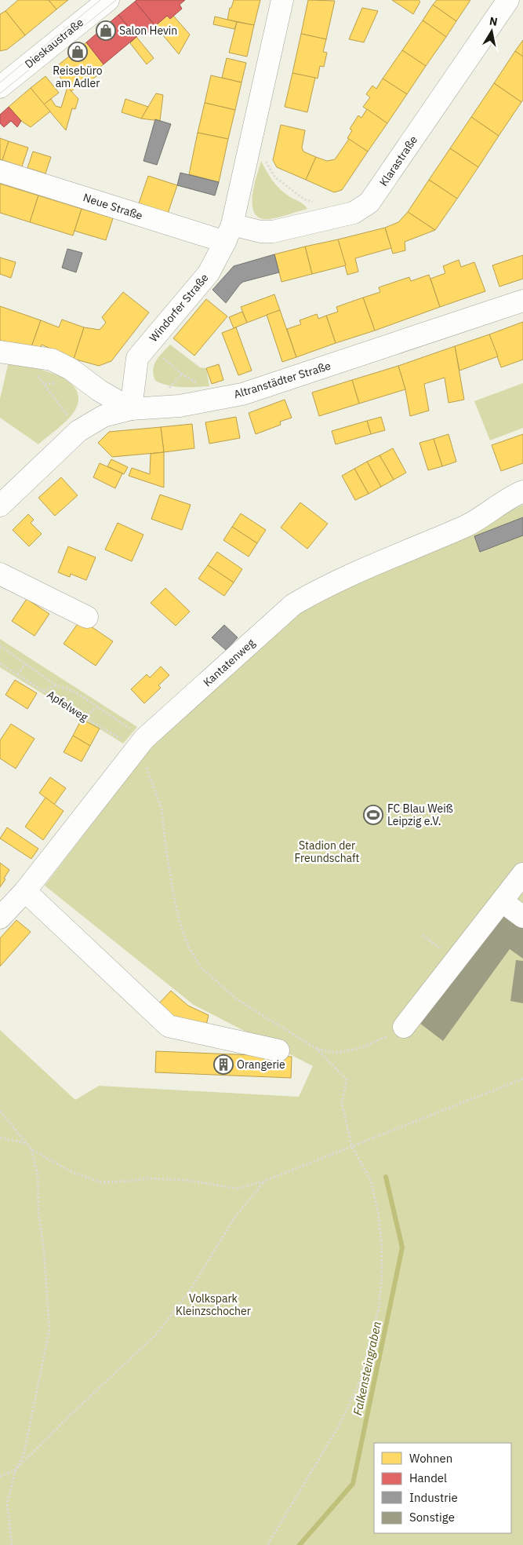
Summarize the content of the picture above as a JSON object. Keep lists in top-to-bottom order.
{
  "streets": {
    "street": [
      "Dieskaustraße",
      "Klarastraße",
      "Neue Straße",
      "Windorfer Straße",
      "Altranstädter Straße",
      "Kantatenweg"
    ],
    "path": ["Apfelweg"]
  },
  "crossings": [
    ["Klarastraße", "Neue Straße"],
    ["Klarastraße", "Windorfer Straße"],
    ["Neue Straße", "Windorfer Straße"],
    ["Windorfer Straße", "Altranstädter Straße"],
    ["Kantatenweg", "Apfelweg"]
  ],
  "water": ["Falkensteingraben"],
  "parks": ["Stadion der Freundschaft", "Volkspark Kleinzschocher"],
  "places": {
    "shop": ["Salon Hevin", "Reisebüro am Adler"],
    "sports": ["FC Blau Weiß Leipzig e.V."],
    "building": ["Orangerie"]
  },
  "legend": [
    "Wohnen",
    "Handel",
    "Industrie",
    "Sonstige"
  ],
  "north": "top"
}
